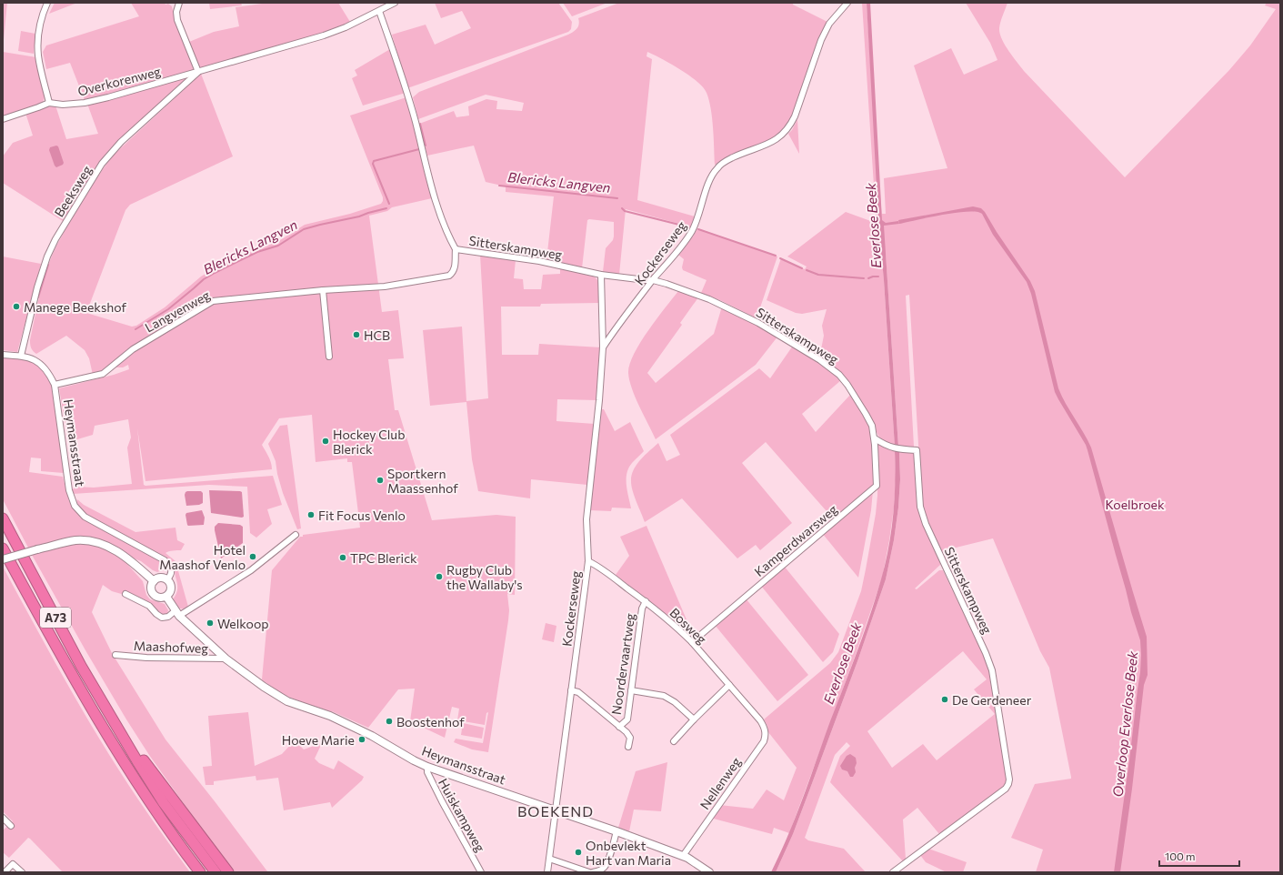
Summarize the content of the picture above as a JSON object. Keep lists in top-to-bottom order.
{
  "streets": {
    "highway": ["A73"],
    "street": [
      "Overkorenweg",
      "Beeksweg",
      "Sitterskampweg",
      "Kockerseweg",
      "Langvenweg",
      "Heymansstraat",
      "Kamperdwarsweg",
      "Bosweg",
      "Maashofweg",
      "Noordervaartweg",
      "Nellenweg",
      "Huiskampweg"
    ]
  },
  "crossings": [
    ["Overkorenweg", "Beeksweg"],
    ["Overkorenweg", "Sitterskampweg"],
    ["Beeksweg", "Heymansstraat"],
    ["Sitterskampweg", "Kockerseweg"],
    ["Sitterskampweg", "Langvenweg"],
    ["Sitterskampweg", "Kamperdwarsweg"],
    ["Kockerseweg", "Heymansstraat"],
    ["Kockerseweg", "Bosweg"],
    ["Kockerseweg", "Noordervaartweg"],
    ["Langvenweg", "Heymansstraat"],
    ["Heymansstraat", "Maashofweg"],
    ["Heymansstraat", "Nellenweg"],
    ["Heymansstraat", "Huiskampweg"],
    ["Kamperdwarsweg", "Bosweg"],
    ["Bosweg", "Noordervaartweg"],
    ["Bosweg", "Nellenweg"]
  ],
  "districts": ["BOEKEND"],
  "water": ["Blericks Langven", "Everlose Beek", "Overloop Everlose Beek"],
  "parks": ["Koelbroek"],
  "places": [
    "Manege Beekshof",
    "HCB",
    "Hockey Club Blerick",
    "Sportkern Maassenhof",
    "Fit Focus Venlo",
    "Hotel Maashof Venlo",
    "TPC Blerick",
    "Rugby Club the Wallaby's",
    "Welkoop",
    "De Gerdeneer",
    "Boostenhof",
    "Hoeve Marie",
    "Onbevlekt Hart van Maria"
  ],
  "scale_bar": "100 m"
}
